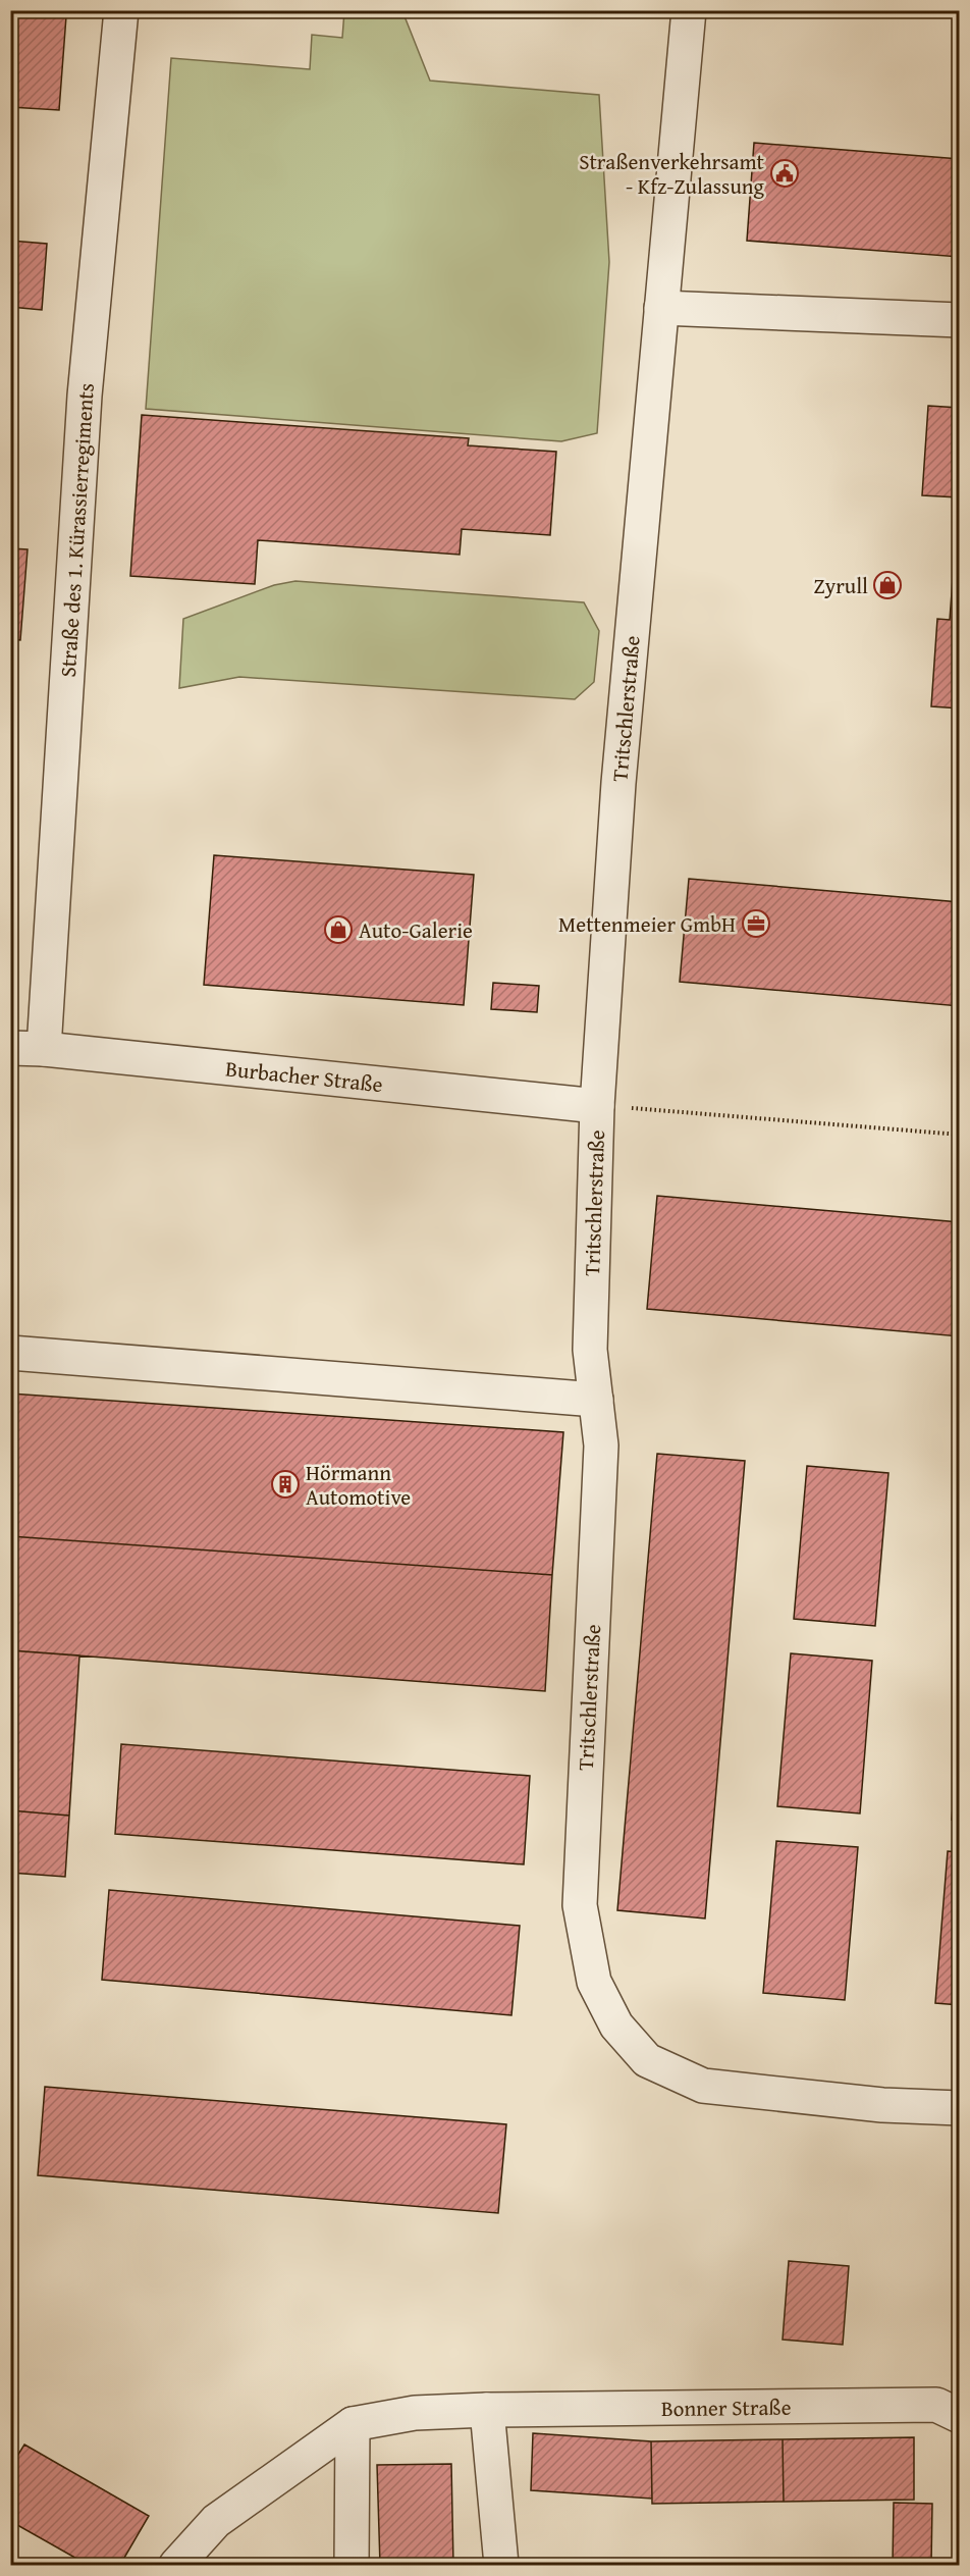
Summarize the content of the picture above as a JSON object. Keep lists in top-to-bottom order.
{
  "streets": {
    "street": [
      "Straße des 1. Kürassierregiments",
      "Tritschlerstraße",
      "Burbacher Straße",
      "Bonner Straße"
    ]
  },
  "crossings": [
    ["Straße des 1. Kürassierregiments", "Burbacher Straße"],
    ["Tritschlerstraße", "Burbacher Straße"]
  ],
  "places": {
    "public building": ["Straßenverkehrsamt - Kfz-Zulassung"],
    "shop": ["Zyrull", "Auto-Galerie"],
    "office": ["Mettenmeier GmbH"],
    "building": ["Hörmann Automotive"]
  }
}
